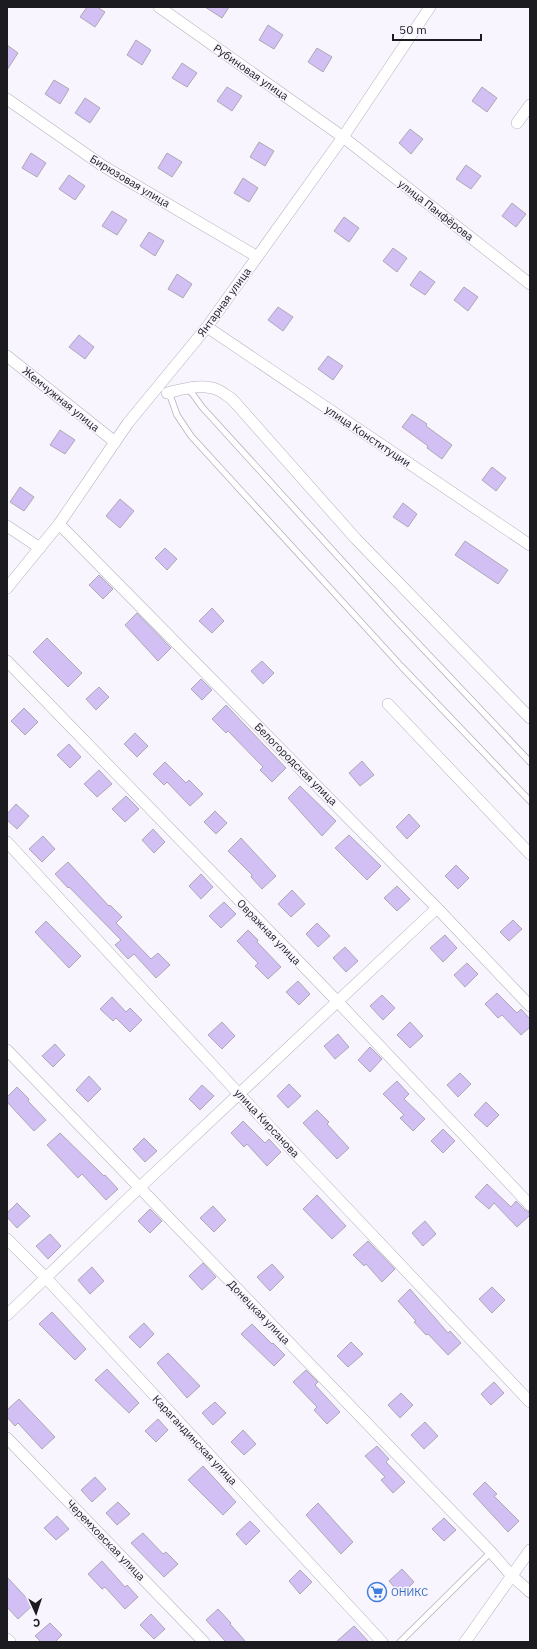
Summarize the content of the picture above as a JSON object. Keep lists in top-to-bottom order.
{
  "streets": {
    "street": [
      "Рубиновая улица",
      "Бирюзовая улица",
      "улица Панфёрова",
      "Янтарная улица",
      "Жемчужная улица",
      "улица Конституции",
      "Белогородская улица",
      "Овражная улица",
      "улица Кирсанова",
      "Донецкая улица",
      "Карагандинская улица",
      "Черемховская улица"
    ]
  },
  "crossings": [
    ["Рубиновая улица", "улица Панфёрова"],
    ["Рубиновая улица", "Янтарная улица"],
    ["Бирюзовая улица", "Янтарная улица"],
    ["улица Панфёрова", "Янтарная улица"],
    ["Янтарная улица", "Жемчужная улица"],
    ["Янтарная улица", "улица Конституции"],
    ["Янтарная улица", "Белогородская улица"]
  ],
  "places": {
    "supermarket": ["ОНИКС"]
  },
  "scale_bar": "50 m",
  "north": "bottom"
}
